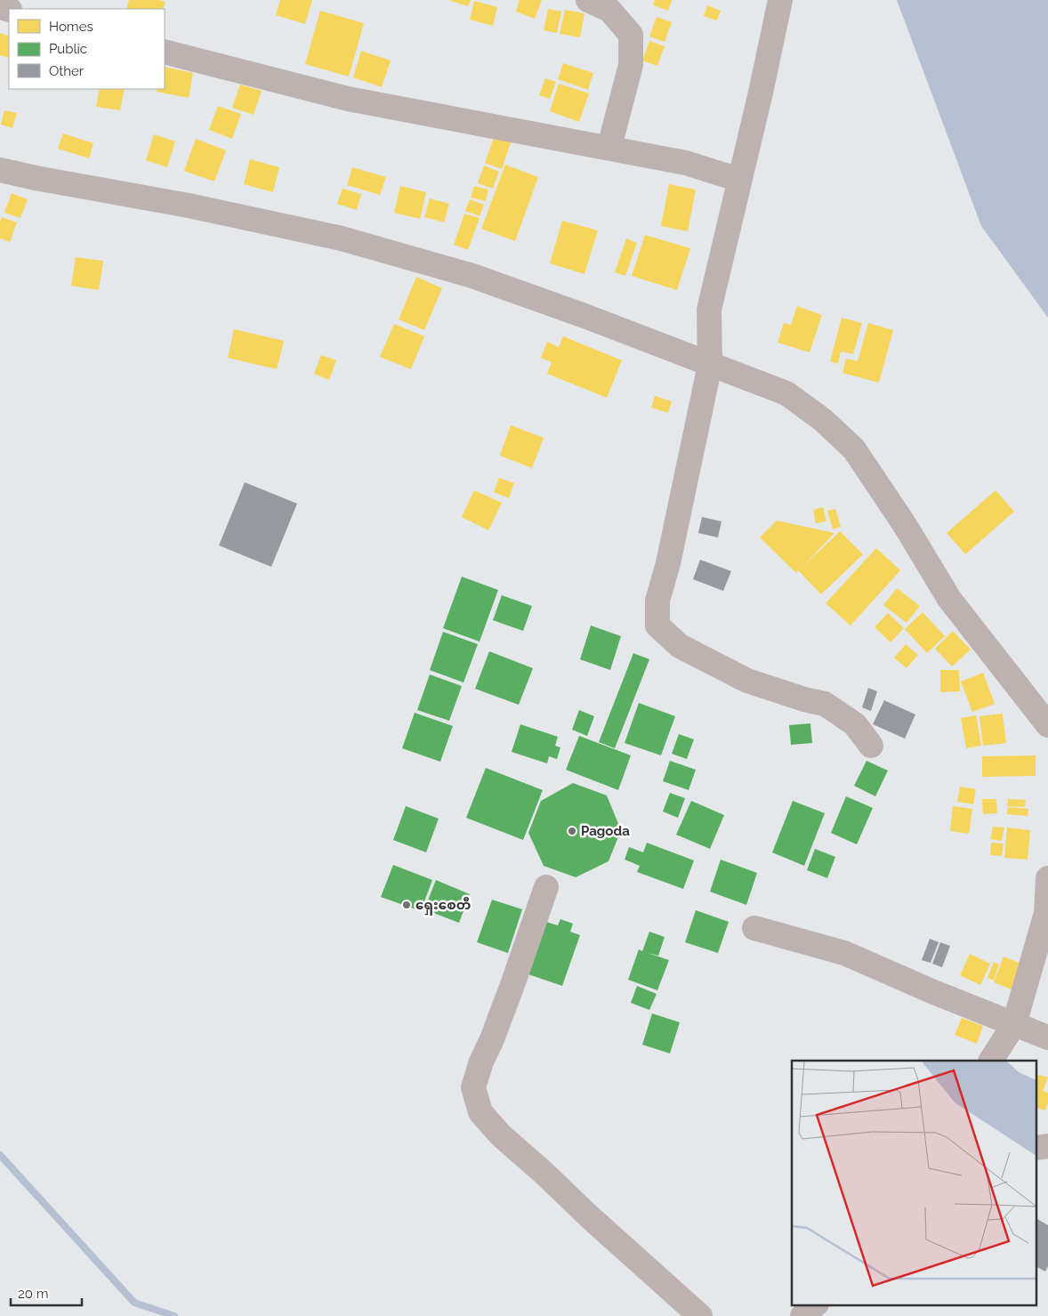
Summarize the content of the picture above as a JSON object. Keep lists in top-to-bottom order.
{
  "places": ["Pagoda", "ရှေးစေတီ"],
  "legend": ["Homes", "Public", "Other"],
  "scale_bar": "20 m"
}
